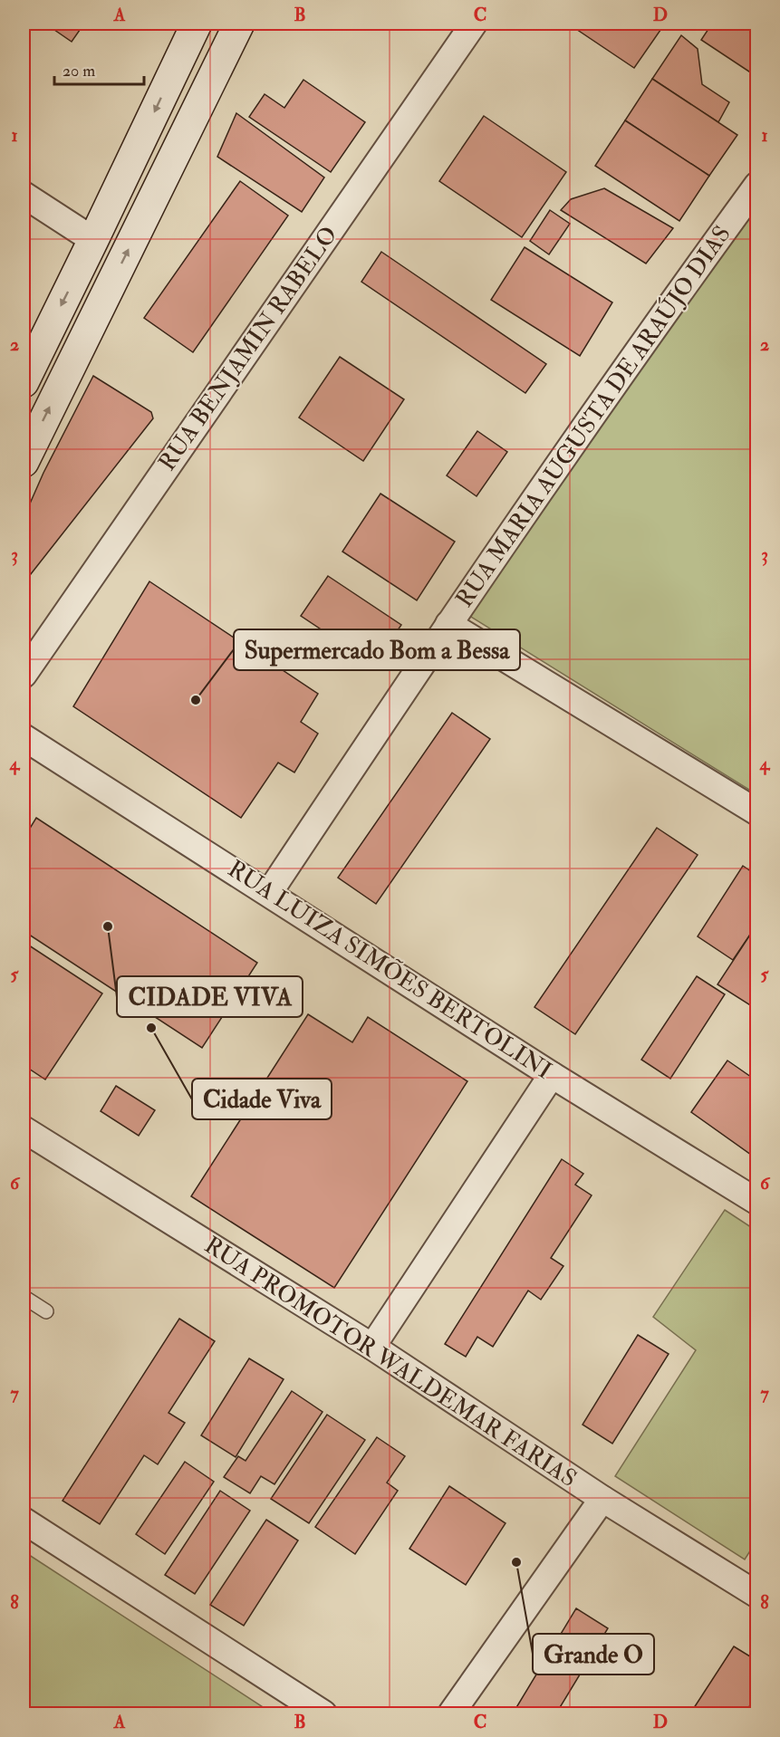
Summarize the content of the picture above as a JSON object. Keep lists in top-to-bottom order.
{
  "streets": {
    "street": [
      "RUA BENJAMIN RABELO",
      "RUA MARIA AUGUSTA DE ARAÚJO DIAS",
      "RUA LUIZA SIMÕES BERTOLINI",
      "RUA PROMOTOR WALDEMAR FARIAS"
    ]
  },
  "crossings": [
    ["RUA MARIA AUGUSTA DE ARAÚJO DIAS", "RUA LUIZA SIMÕES BERTOLINI"]
  ],
  "places": [
    "Supermercado Bom a Bessa",
    "CIDADE VIVA",
    "Cidade Viva",
    "Grande O"
  ],
  "scale_bar": "20 m",
  "grid": {
    "columns": [
      "A",
      "B",
      "C",
      "D"
    ],
    "rows": [
      "1",
      "2",
      "3",
      "4",
      "5",
      "6",
      "7",
      "8"
    ]
  }
}
